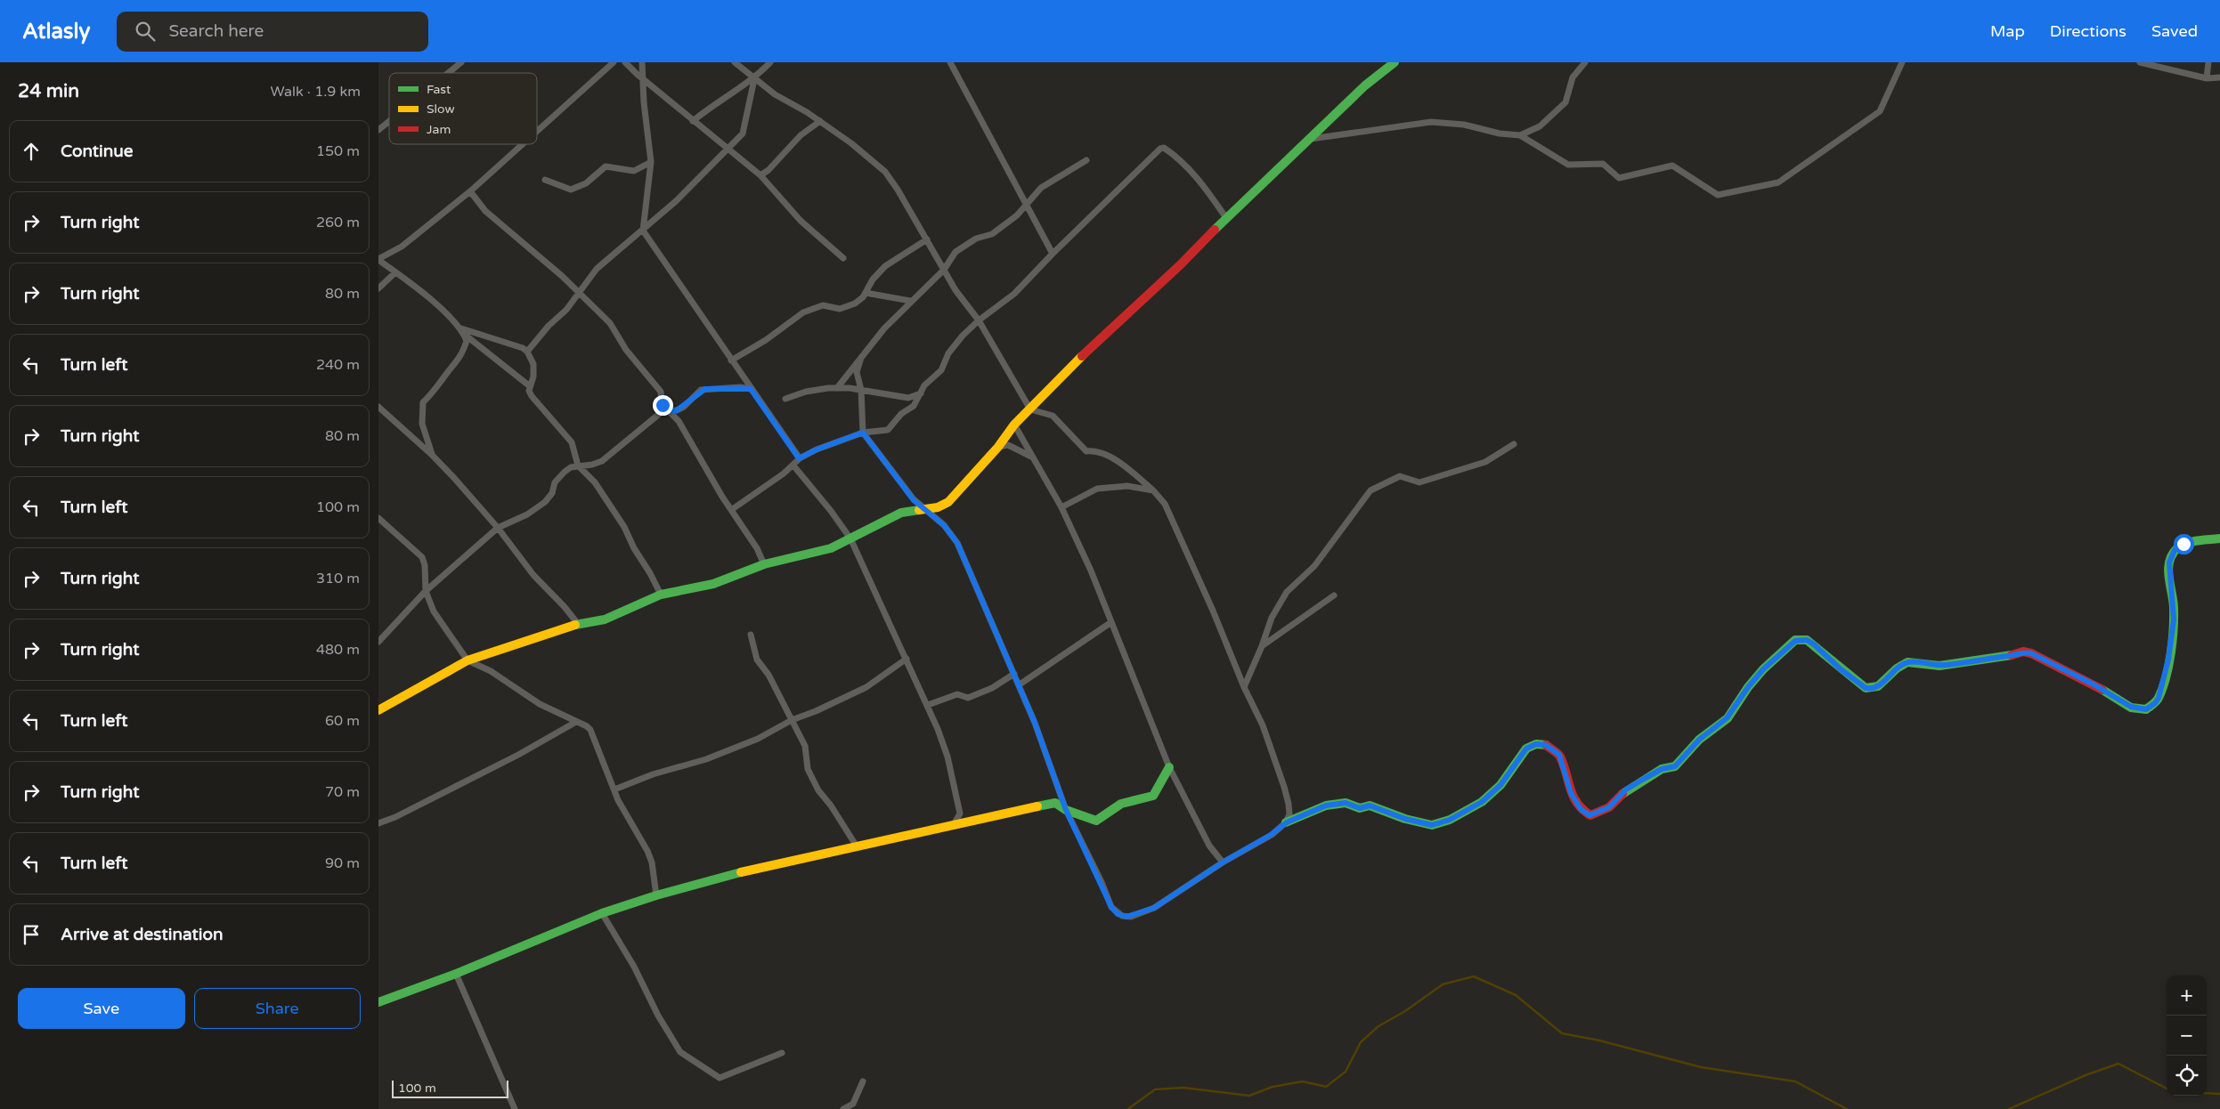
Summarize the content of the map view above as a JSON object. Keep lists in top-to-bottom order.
{
  "legend": ["Fast", "Slow", "Jam"],
  "scale_bar": "100 m",
  "page": {
    "header": "Atlasly",
    "search": "Search here",
    "nav": ["Map", "Directions", "Saved"],
    "heading": ["24 min", "Walk · 1.9 km"],
    "list": [
      ["Continue", "150 m"],
      ["Turn right", "260 m"],
      ["Turn right", "80 m"],
      ["Turn left", "240 m"],
      ["Turn right", "80 m"],
      ["Turn left", "100 m"],
      ["Turn right", "310 m"],
      ["Turn right", "480 m"],
      ["Turn left", "60 m"],
      ["Turn right", "70 m"],
      ["Turn left", "90 m"],
      "Arrive at destination"
    ],
    "buttons": ["Save", "Share"],
    "map_buttons": ["+", "−"],
    "scale": "100 m"
  }
}
